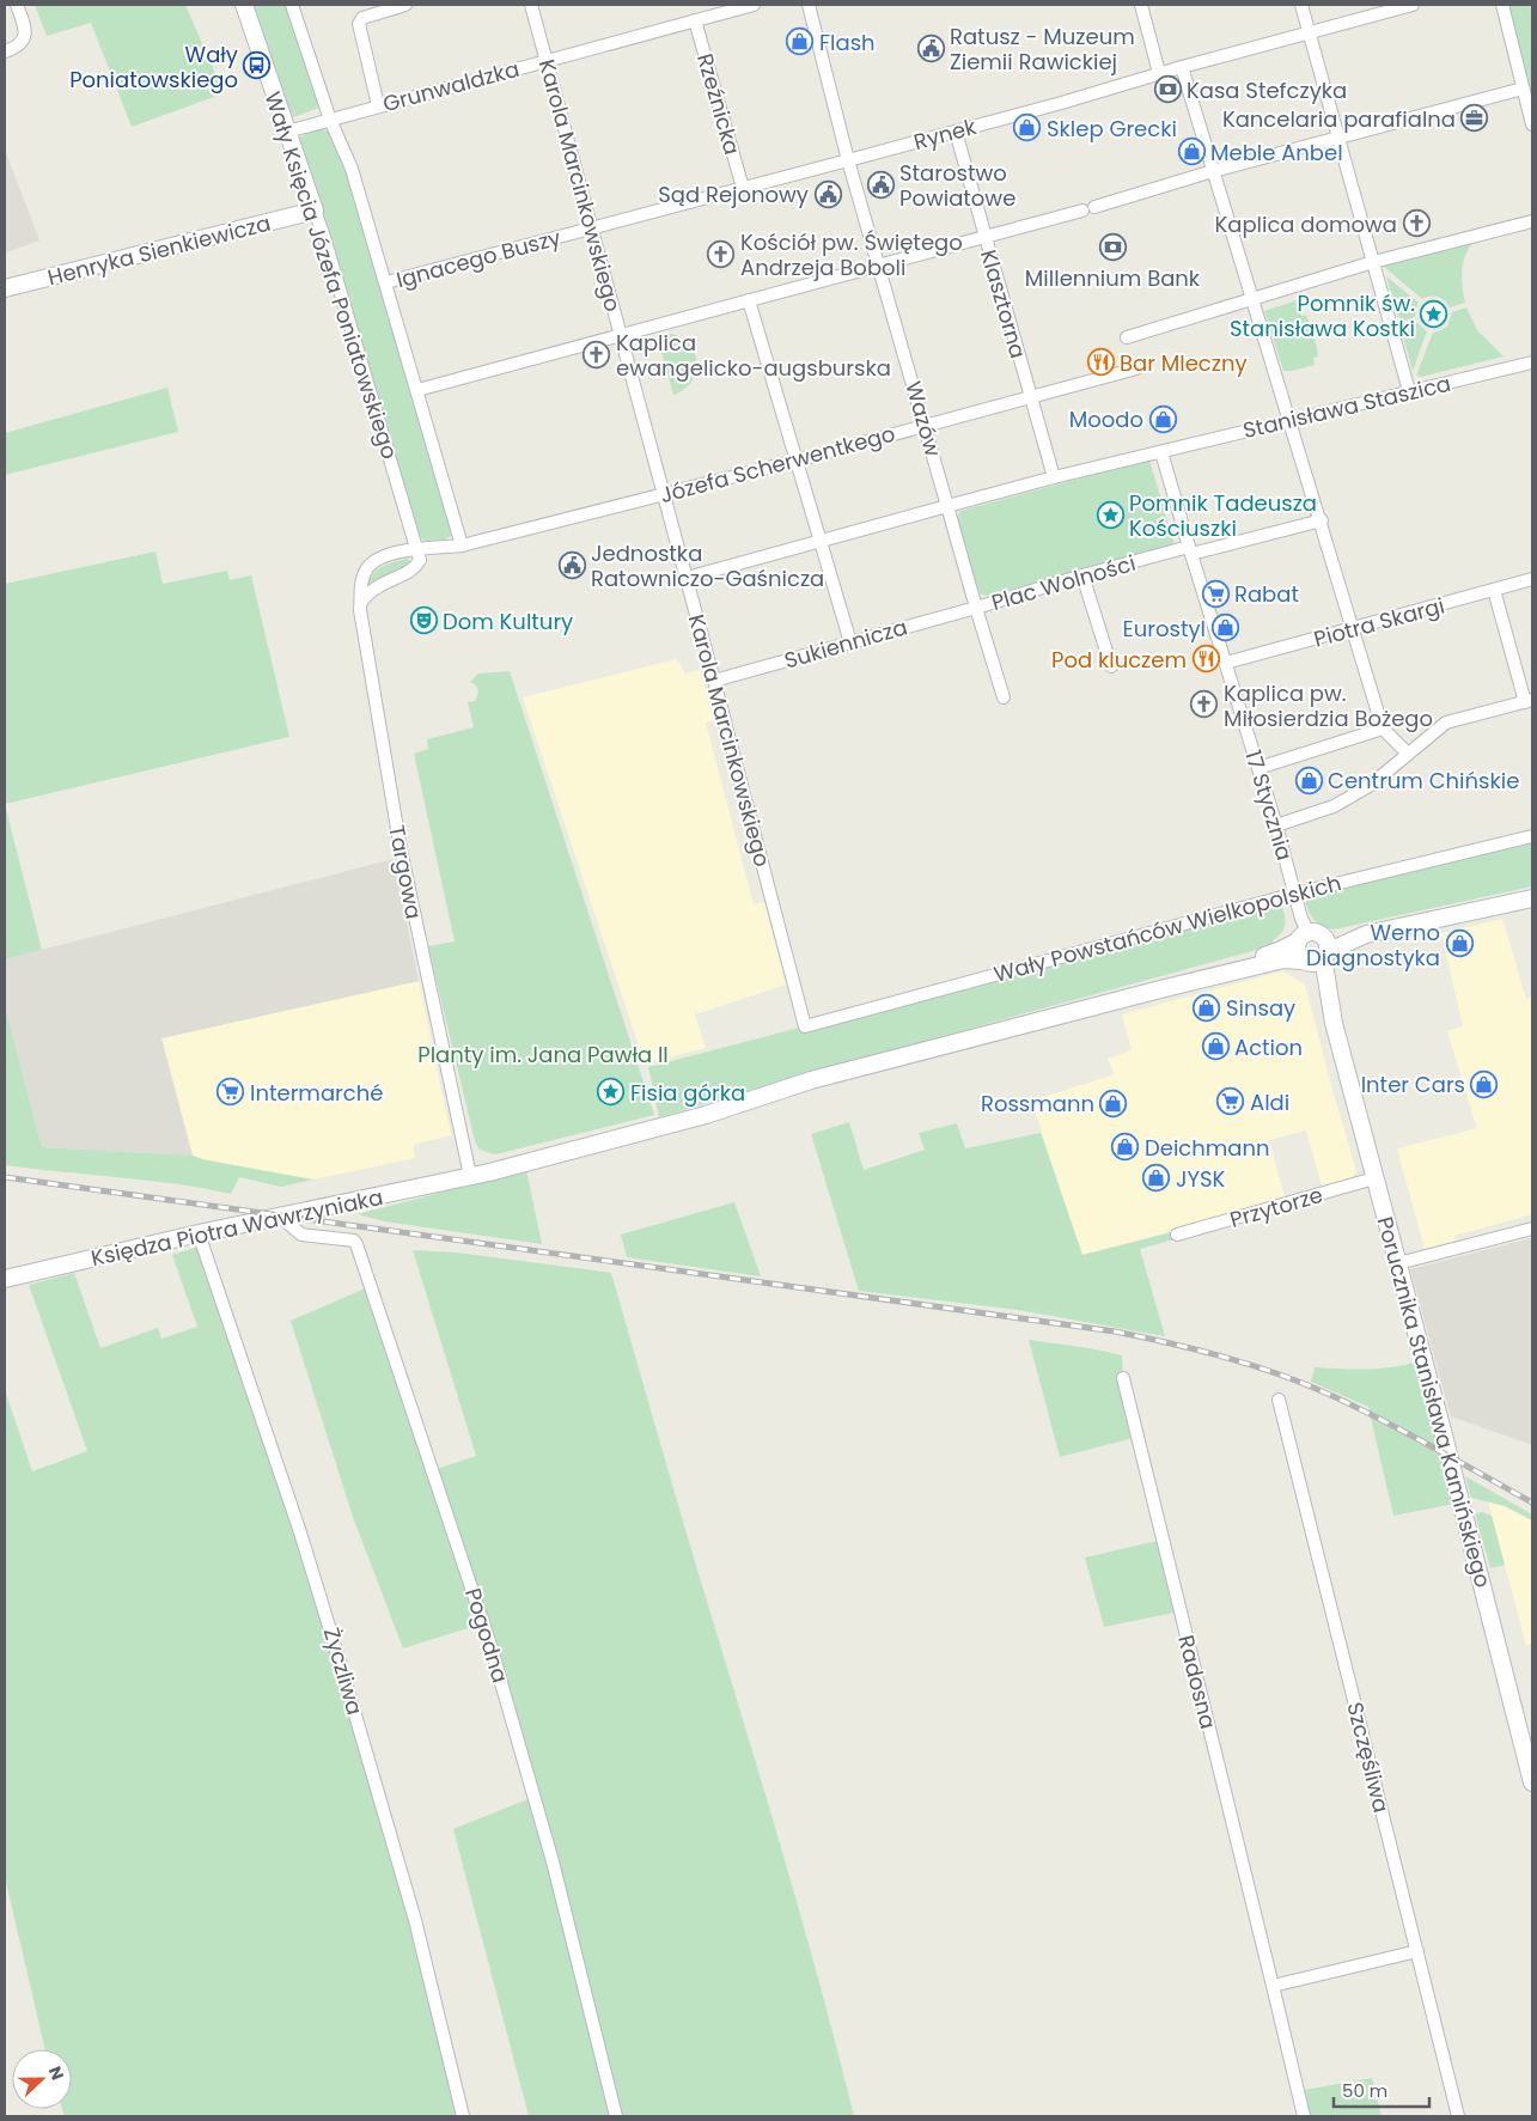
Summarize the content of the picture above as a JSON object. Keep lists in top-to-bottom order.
{
  "streets": {
    "main road": [
      "Henryka Sienkiewicza",
      "Wały Księcia Józefa Poniatowskiego",
      "Księdza Piotra Wawrzyniaka",
      "Porucznika Stanisława Kamińskiego"
    ],
    "street": [
      "Grunwaldzka",
      "Rzeźnicka",
      "Rynek",
      "Karola Marcinkowskiego",
      "Ignacego Buszy",
      "Klasztorna",
      "Stanisława Staszica",
      "Wazów",
      "Józefa Scherwentkego",
      "Plac Wolności",
      "Piotra Skargi",
      "Sukiennicza",
      "17 Stycznia",
      "Targowa",
      "Wały Powstańców Wielkopolskich",
      "Przytorze",
      "Pogodna",
      "Życzliwa",
      "Radosna",
      "Szczęśliwa"
    ]
  },
  "crossings": [
    ["Grunwaldzka", "Rzeźnicka"],
    ["Grunwaldzka", "Karola Marcinkowskiego"],
    ["Grunwaldzka", "Wały Księcia Józefa Poniatowskiego"],
    ["Rzeźnicka", "Ignacego Buszy"],
    ["Rynek", "Ignacego Buszy"],
    ["Rynek", "Klasztorna"],
    ["Rynek", "Wazów"],
    ["Karola Marcinkowskiego", "Ignacego Buszy"],
    ["Karola Marcinkowskiego", "Józefa Scherwentkego"],
    ["Karola Marcinkowskiego", "Sukiennicza"],
    ["Karola Marcinkowskiego", "Wały Powstańców Wielkopolskich"],
    ["Henryka Sienkiewicza", "Wały Księcia Józefa Poniatowskiego"],
    ["Ignacego Buszy", "Wały Księcia Józefa Poniatowskiego"],
    ["Ignacego Buszy", "Wazów"],
    ["Wały Księcia Józefa Poniatowskiego", "Józefa Scherwentkego"],
    ["Wały Księcia Józefa Poniatowskiego", "Targowa"],
    ["Klasztorna", "Józefa Scherwentkego"],
    ["Stanisława Staszica", "17 Stycznia"],
    ["Wazów", "Józefa Scherwentkego"],
    ["Wazów", "Plac Wolności"],
    ["Józefa Scherwentkego", "Targowa"],
    ["Plac Wolności", "Sukiennicza"],
    ["Plac Wolności", "17 Stycznia"],
    ["Piotra Skargi", "17 Stycznia"],
    ["17 Stycznia", "Wały Powstańców Wielkopolskich"],
    ["17 Stycznia", "Porucznika Stanisława Kamińskiego"],
    ["Targowa", "Księdza Piotra Wawrzyniaka"],
    ["Przytorze", "Porucznika Stanisława Kamińskiego"],
    ["Księdza Piotra Wawrzyniaka", "Pogodna"],
    ["Księdza Piotra Wawrzyniaka", "Życzliwa"]
  ],
  "parks": ["Planty im. Jana Pawła II"],
  "places": {
    "shop": [
      "Flash",
      "Sklep Grecki",
      "Meble Anbel",
      "Moodo",
      "Eurostyl",
      "Centrum Chińskie",
      "Werno Diagnostyka",
      "Sinsay",
      "Action",
      "Inter Cars",
      "Rossmann",
      "Deichmann",
      "JYSK"
    ],
    "public building": [
      "Ratusz - Muzeum Ziemii Rawickiej",
      "Starostwo Powiatowe",
      "Sąd Rejonowy",
      "Jednostka Ratowniczo-Gaśnicza"
    ],
    "bus stop": ["Wały Poniatowskiego"],
    "bank": ["Kasa Stefczyka", "Millennium Bank"],
    "office": ["Kancelaria parafialna"],
    "church": [
      "Kaplica domowa",
      "Kościół pw. Świętego Andrzeja Boboli",
      "Kaplica ewangelicko-augsburska",
      "Kaplica pw. Miłosierdzia Bożego"
    ],
    "place": ["Pomnik św. Stanisława Kostki", "Pomnik Tadeusza Kościuszki", "Fisia górka"],
    "restaurant": ["Bar Mleczny", "Pod kluczem"],
    "supermarket": ["Rabat", "Intermarché", "Aldi"],
    "theatre": ["Dom Kultury"]
  },
  "scale_bar": "50 m",
  "north": "right"
}
